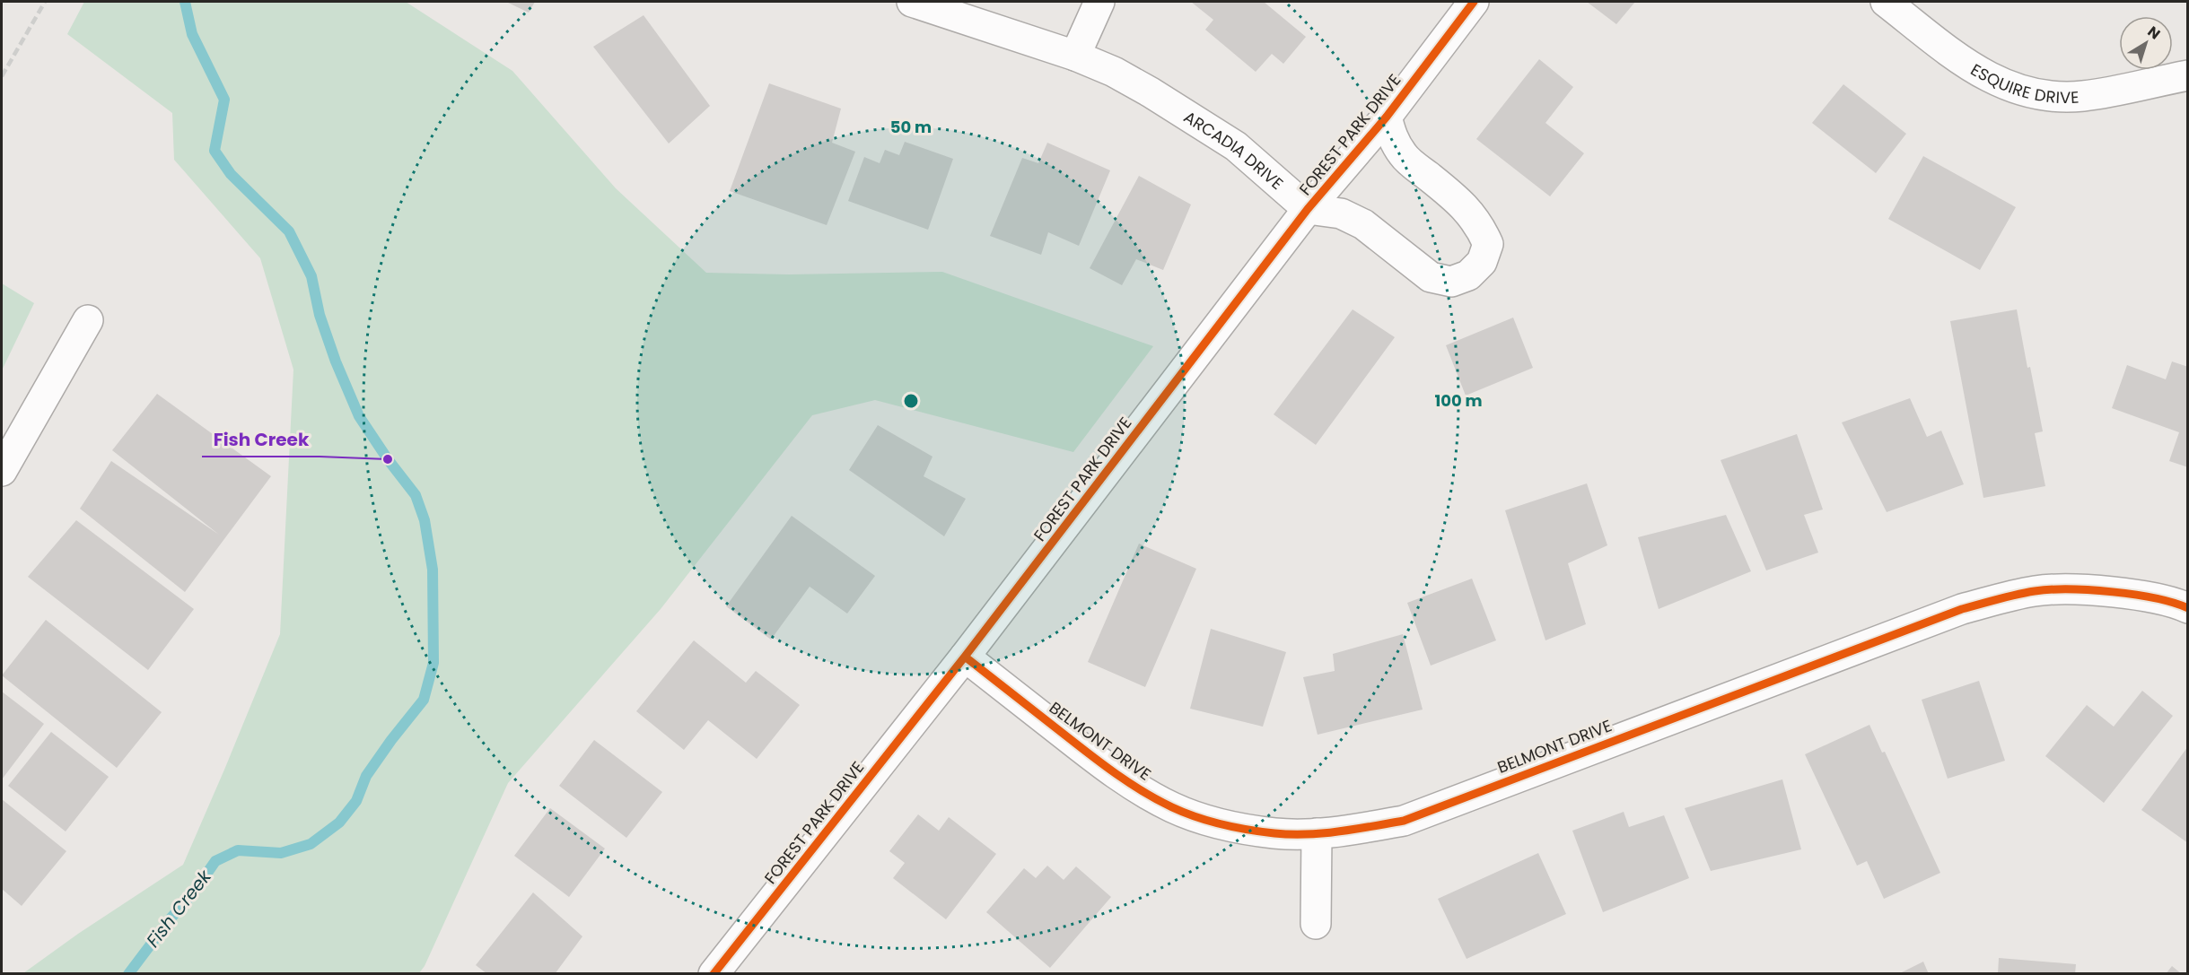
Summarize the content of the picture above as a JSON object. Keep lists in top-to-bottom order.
{
  "streets": {
    "street": [
      "ESQUIRE DRIVE",
      "FOREST PARK DRIVE",
      "ARCADIA DRIVE",
      "BELMONT DRIVE"
    ]
  },
  "crossings": [
    ["FOREST PARK DRIVE", "ARCADIA DRIVE"],
    ["FOREST PARK DRIVE", "BELMONT DRIVE"]
  ],
  "water": ["Fish Creek"],
  "places": ["Fish Creek"],
  "north": "top right",
  "rings": ["50 m", "100 m"]
}
